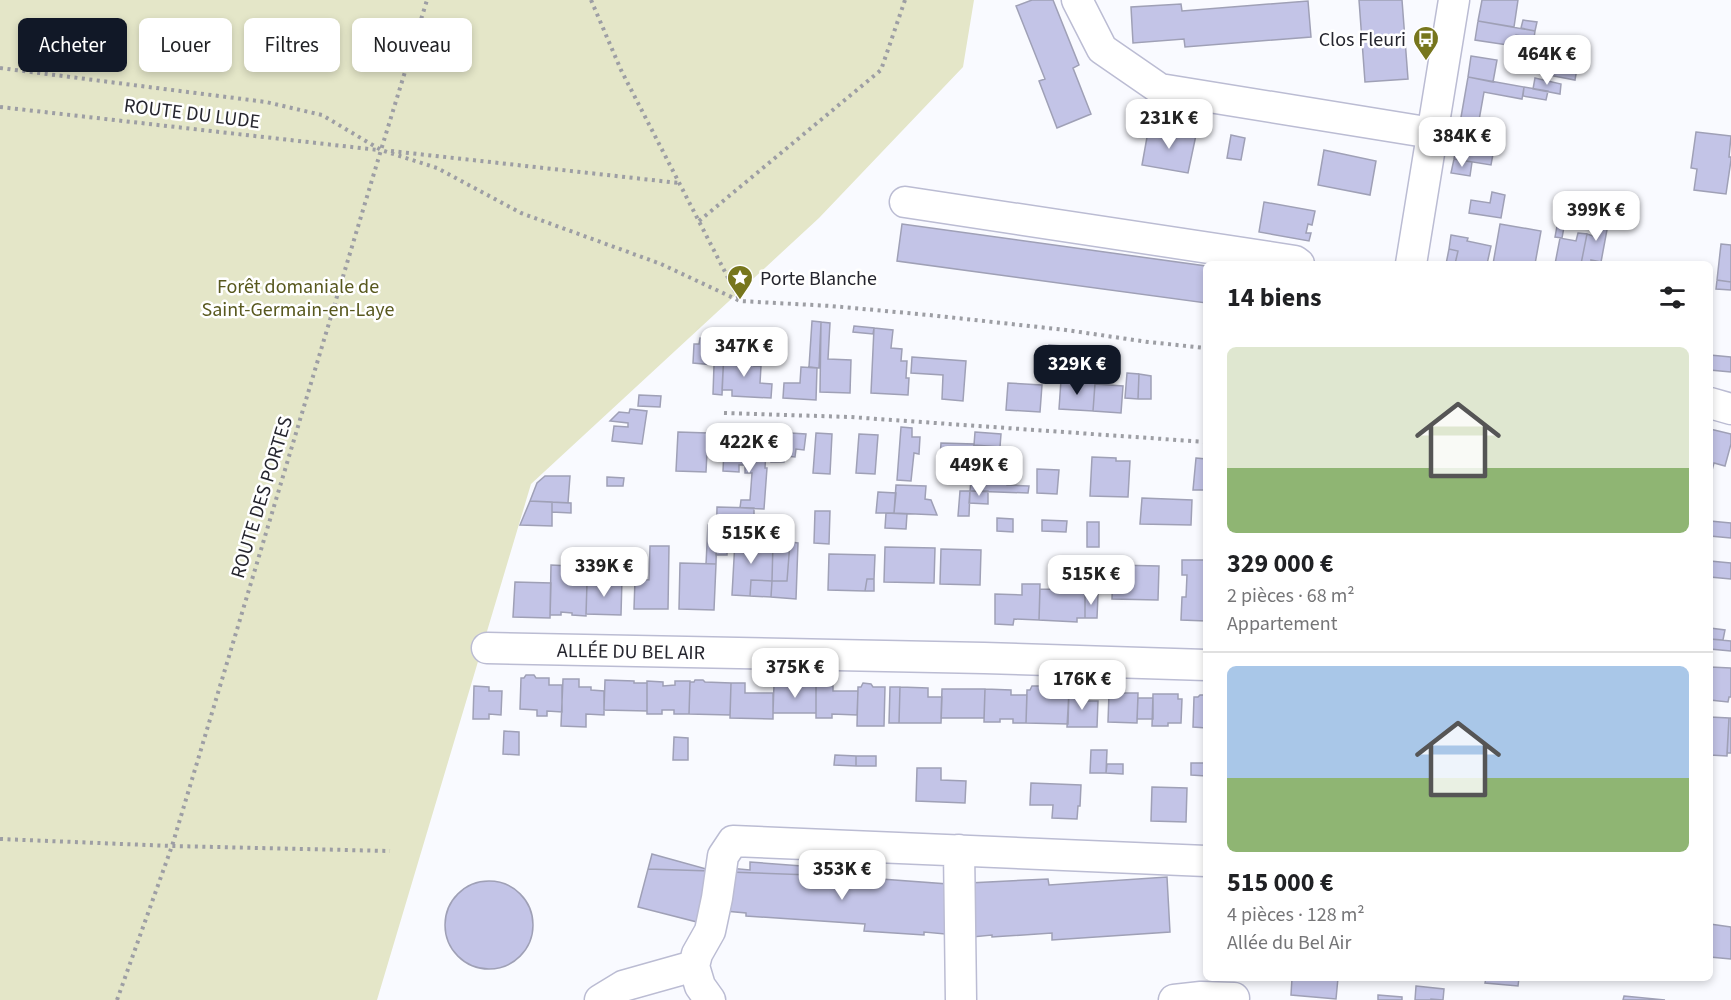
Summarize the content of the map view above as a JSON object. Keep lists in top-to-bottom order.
{
  "streets": {
    "street": ["ALLÉE DU BEL AIR"],
    "path": ["ROUTE DU LUDE", "ROUTE DES PORTES"]
  },
  "crossings": [
    ["ROUTE DU LUDE", "ROUTE DES PORTES"]
  ],
  "parks": ["Forêt domaniale de Saint-Germain-en-Laye"],
  "places": {
    "bus stop": ["Clos Fleuri"],
    "place": ["Porte Blanche"]
  },
  "page": {
    "chip": [
      "Acheter",
      "Louer",
      "Filtres",
      "Nouveau"
    ],
    "price": [
      "464K €",
      "231K €",
      "384K €",
      "399K €",
      "347K €",
      "329K €",
      "422K €",
      "449K €",
      "515K €",
      "339K €",
      "515K €",
      "375K €",
      "176K €",
      "353K €"
    ],
    "heading": "14 biens",
    "list": [
      {
        "name": "329 000 €",
        "note": "2 pièces · 68 m² · Appartement"
      },
      {
        "name": "515 000 €",
        "note": "4 pièces · 128 m² · Allée du Bel Air"
      }
    ]
  }
}
